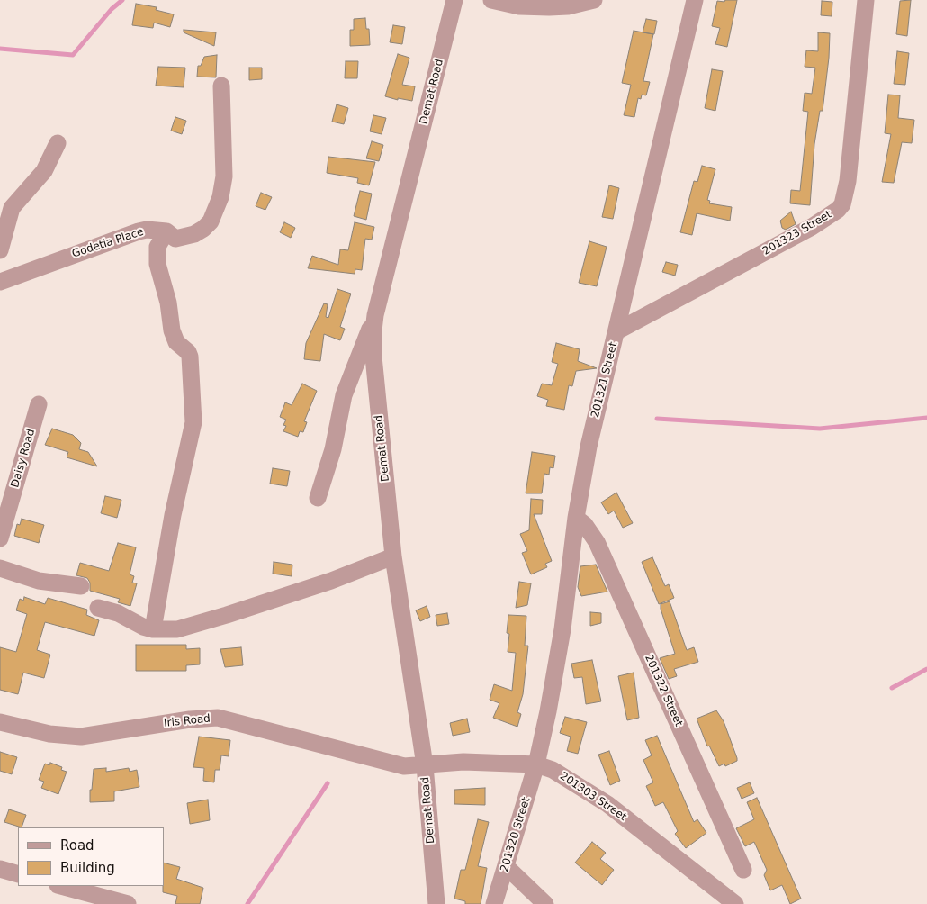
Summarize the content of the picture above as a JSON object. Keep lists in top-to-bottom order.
{
  "streets": {
    "street": [
      "Demat Road",
      "201323 Street",
      "Godetia Place",
      "201321 Street",
      "Daisy Road",
      "201322 Street",
      "Iris Road",
      "201303 Street",
      "201320 Street"
    ]
  },
  "crossings": [
    ["Demat Road", "Iris Road"],
    ["Demat Road", "201303 Street"],
    ["201323 Street", "201321 Street"],
    ["201321 Street", "201322 Street"],
    ["201321 Street", "201303 Street"],
    ["201321 Street", "201320 Street"],
    ["Iris Road", "201303 Street"],
    ["201303 Street", "201320 Street"]
  ],
  "legend": ["Road", "Building"]
}
